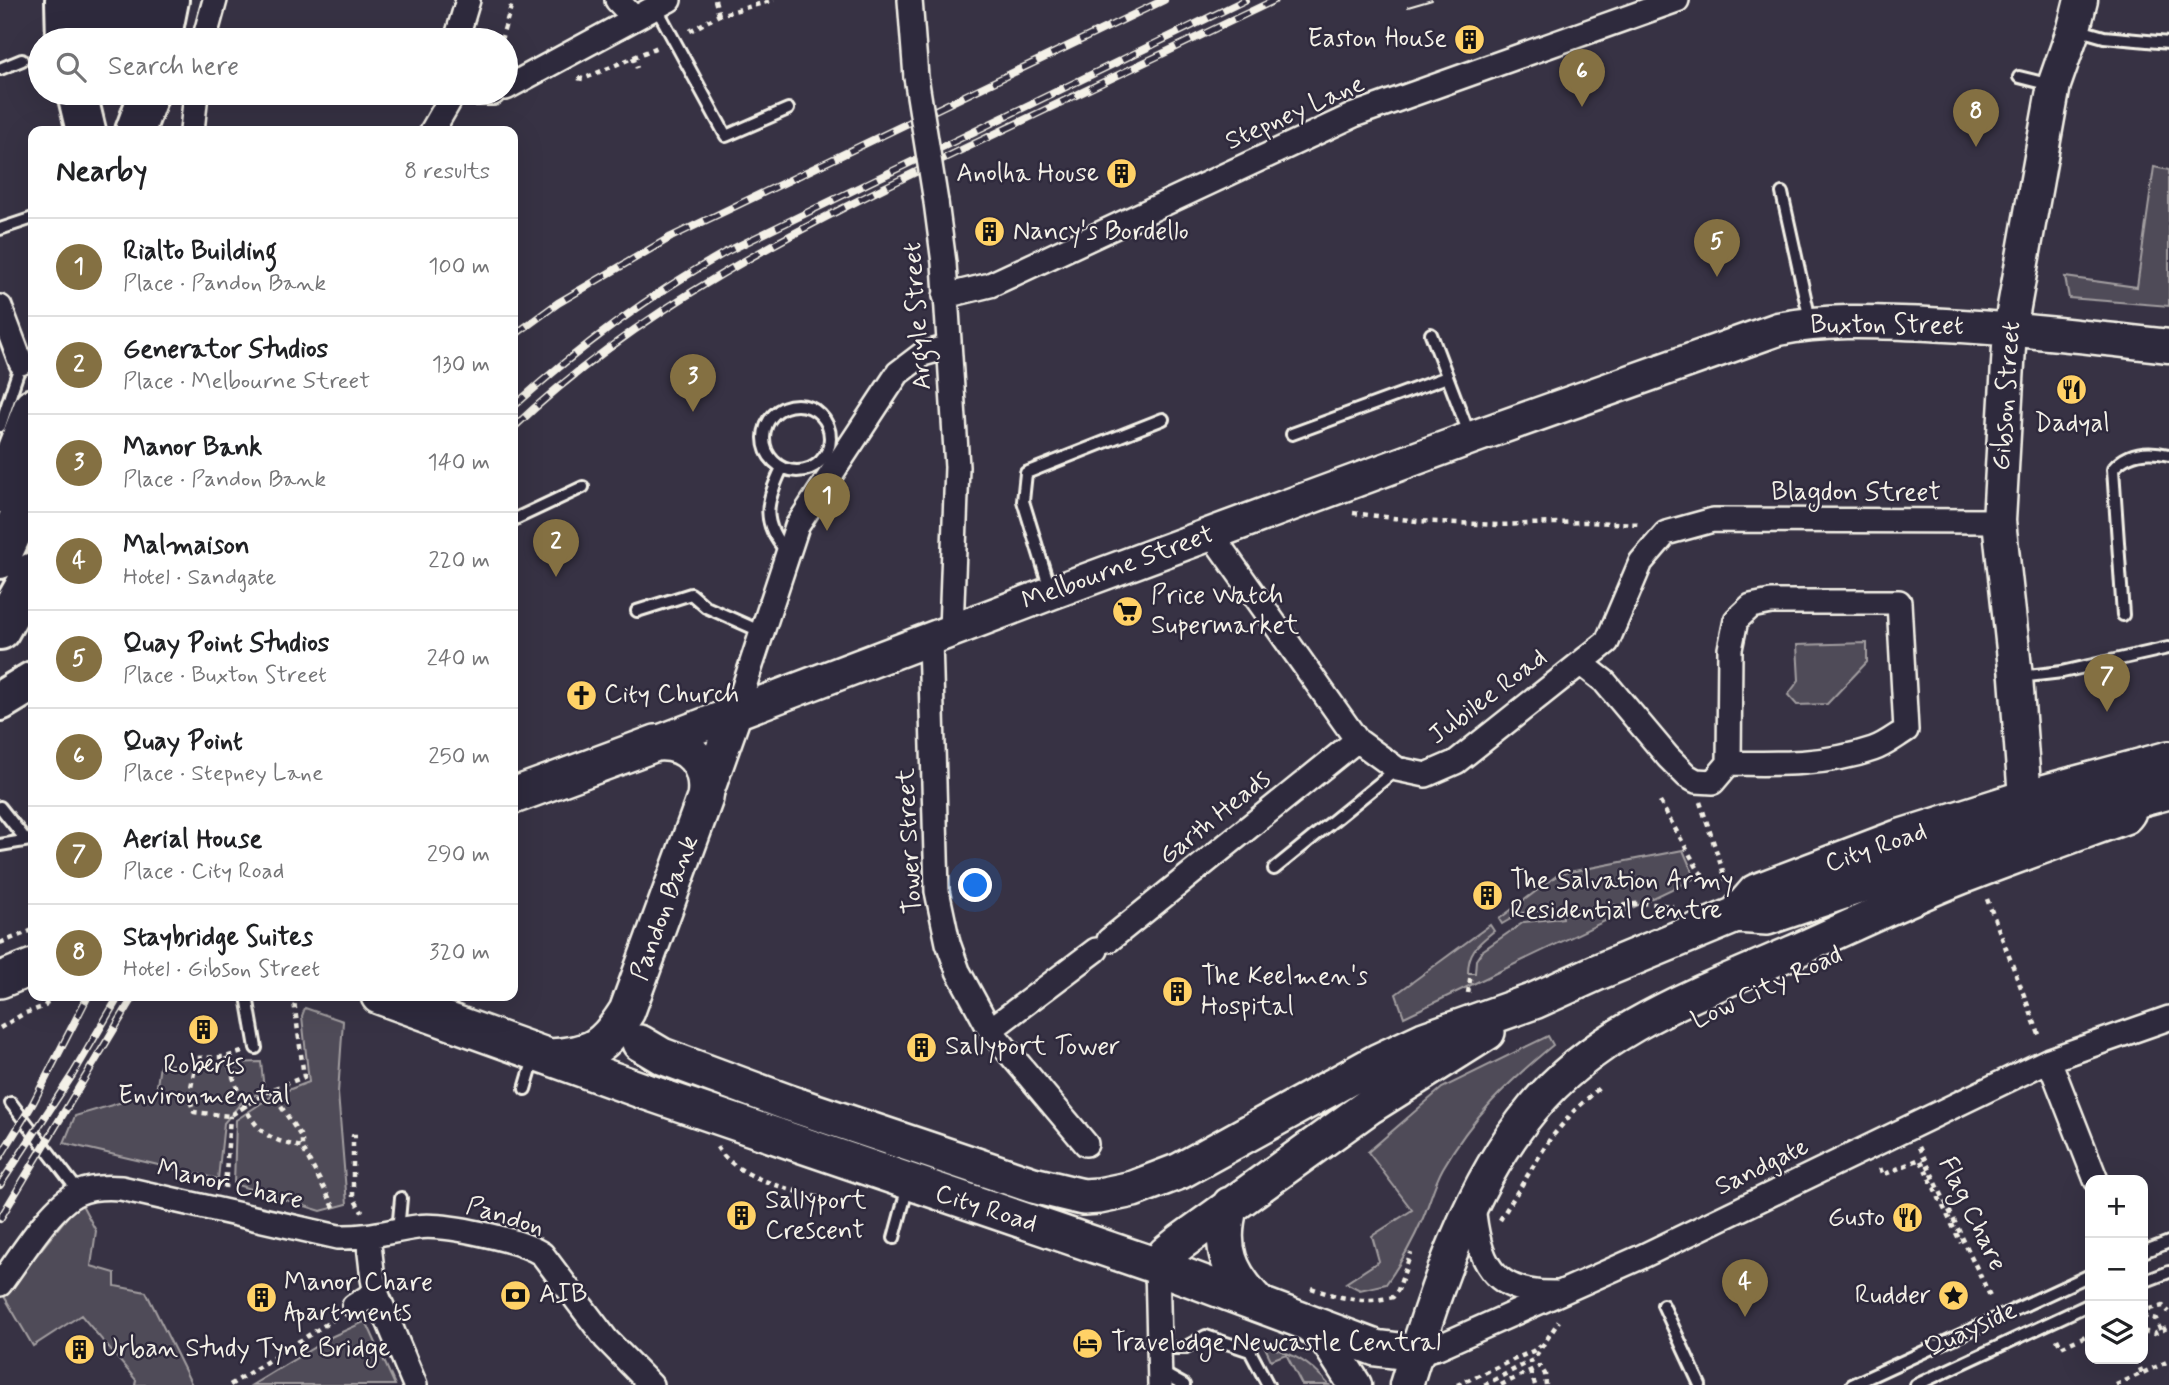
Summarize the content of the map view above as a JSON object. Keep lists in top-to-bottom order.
{
  "streets": {
    "main road": [
      "Buxton Street",
      "Gibson Street",
      "Melbourne Street",
      "City Road",
      "Pandon Bank",
      "Low City Road"
    ],
    "street": [
      "Stepney Lane",
      "Argyle Street",
      "Blagdon Street",
      "Jubilee Road",
      "Garth Heads",
      "Tower Street",
      "Sandgate",
      "Manor Chare",
      "Pandon"
    ],
    "lane": ["Quayside"],
    "path": ["Flag Chare"]
  },
  "crossings": [
    ["Stepney Lane", "Argyle Street"],
    ["Argyle Street", "Melbourne Street"],
    ["Argyle Street", "Tower Street"],
    ["Buxton Street", "Gibson Street"],
    ["Buxton Street", "Melbourne Street"],
    ["Gibson Street", "Blagdon Street"],
    ["Gibson Street", "City Road"],
    ["Blagdon Street", "Jubilee Road"],
    ["Melbourne Street", "Jubilee Road"],
    ["Melbourne Street", "Tower Street"],
    ["Melbourne Street", "Pandon Bank"],
    ["Jubilee Road", "Garth Heads"],
    ["Garth Heads", "Tower Street"],
    ["City Road", "Pandon Bank"],
    ["City Road", "Low City Road"],
    ["Low City Road", "Sandgate"],
    ["Sandgate", "Flag Chare"],
    ["Manor Chare", "Pandon"],
    ["Flag Chare", "Quayside"]
  ],
  "places": {
    "building": [
      "Easton House",
      "Anolha House",
      "Nancy's Bordello",
      "The Salvation Army Residential Centre",
      "The Keelmen's Hospital",
      "Roberts Environmental",
      "Sallyport Tower",
      "Sallyport Crescent",
      "Manor Chare Apartments",
      "Urban Study Tyne Bridge"
    ],
    "restaurant": ["Dadyal", "Gusto"],
    "supermarket": ["Price Watch Supermarket"],
    "church": ["City Church"],
    "bank": ["AIB"],
    "place": ["Rudder"],
    "hotel": ["Travelodge Newcastle Central"]
  },
  "page": {
    "search": "Search here",
    "pins": [
      "6",
      "8",
      "5",
      "3",
      "1",
      "2",
      "7",
      "4"
    ],
    "heading": ["Nearby", "8 results"],
    "list": [
      {
        "mark": "1",
        "name": "Rialto Building",
        "note": "Place · Pandon Bank",
        "value": "100 m"
      },
      {
        "mark": "2",
        "name": "Generator Studios",
        "note": "Place · Melbourne Street",
        "value": "130 m"
      },
      {
        "mark": "3",
        "name": "Manor Bank",
        "note": "Place · Pandon Bank",
        "value": "140 m"
      },
      {
        "mark": "4",
        "name": "Malmaison",
        "note": "Hotel · Sandgate",
        "value": "220 m"
      },
      {
        "mark": "5",
        "name": "Quay Point Studios",
        "note": "Place · Buxton Street",
        "value": "240 m"
      },
      {
        "mark": "6",
        "name": "Quay Point",
        "note": "Place · Stepney Lane",
        "value": "250 m"
      },
      {
        "mark": "7",
        "name": "Aerial House",
        "note": "Place · City Road",
        "value": "290 m"
      },
      {
        "mark": "8",
        "name": "Staybridge Suites",
        "note": "Hotel · Gibson Street",
        "value": "320 m"
      }
    ],
    "map_buttons": ["+", "−"]
  }
}
